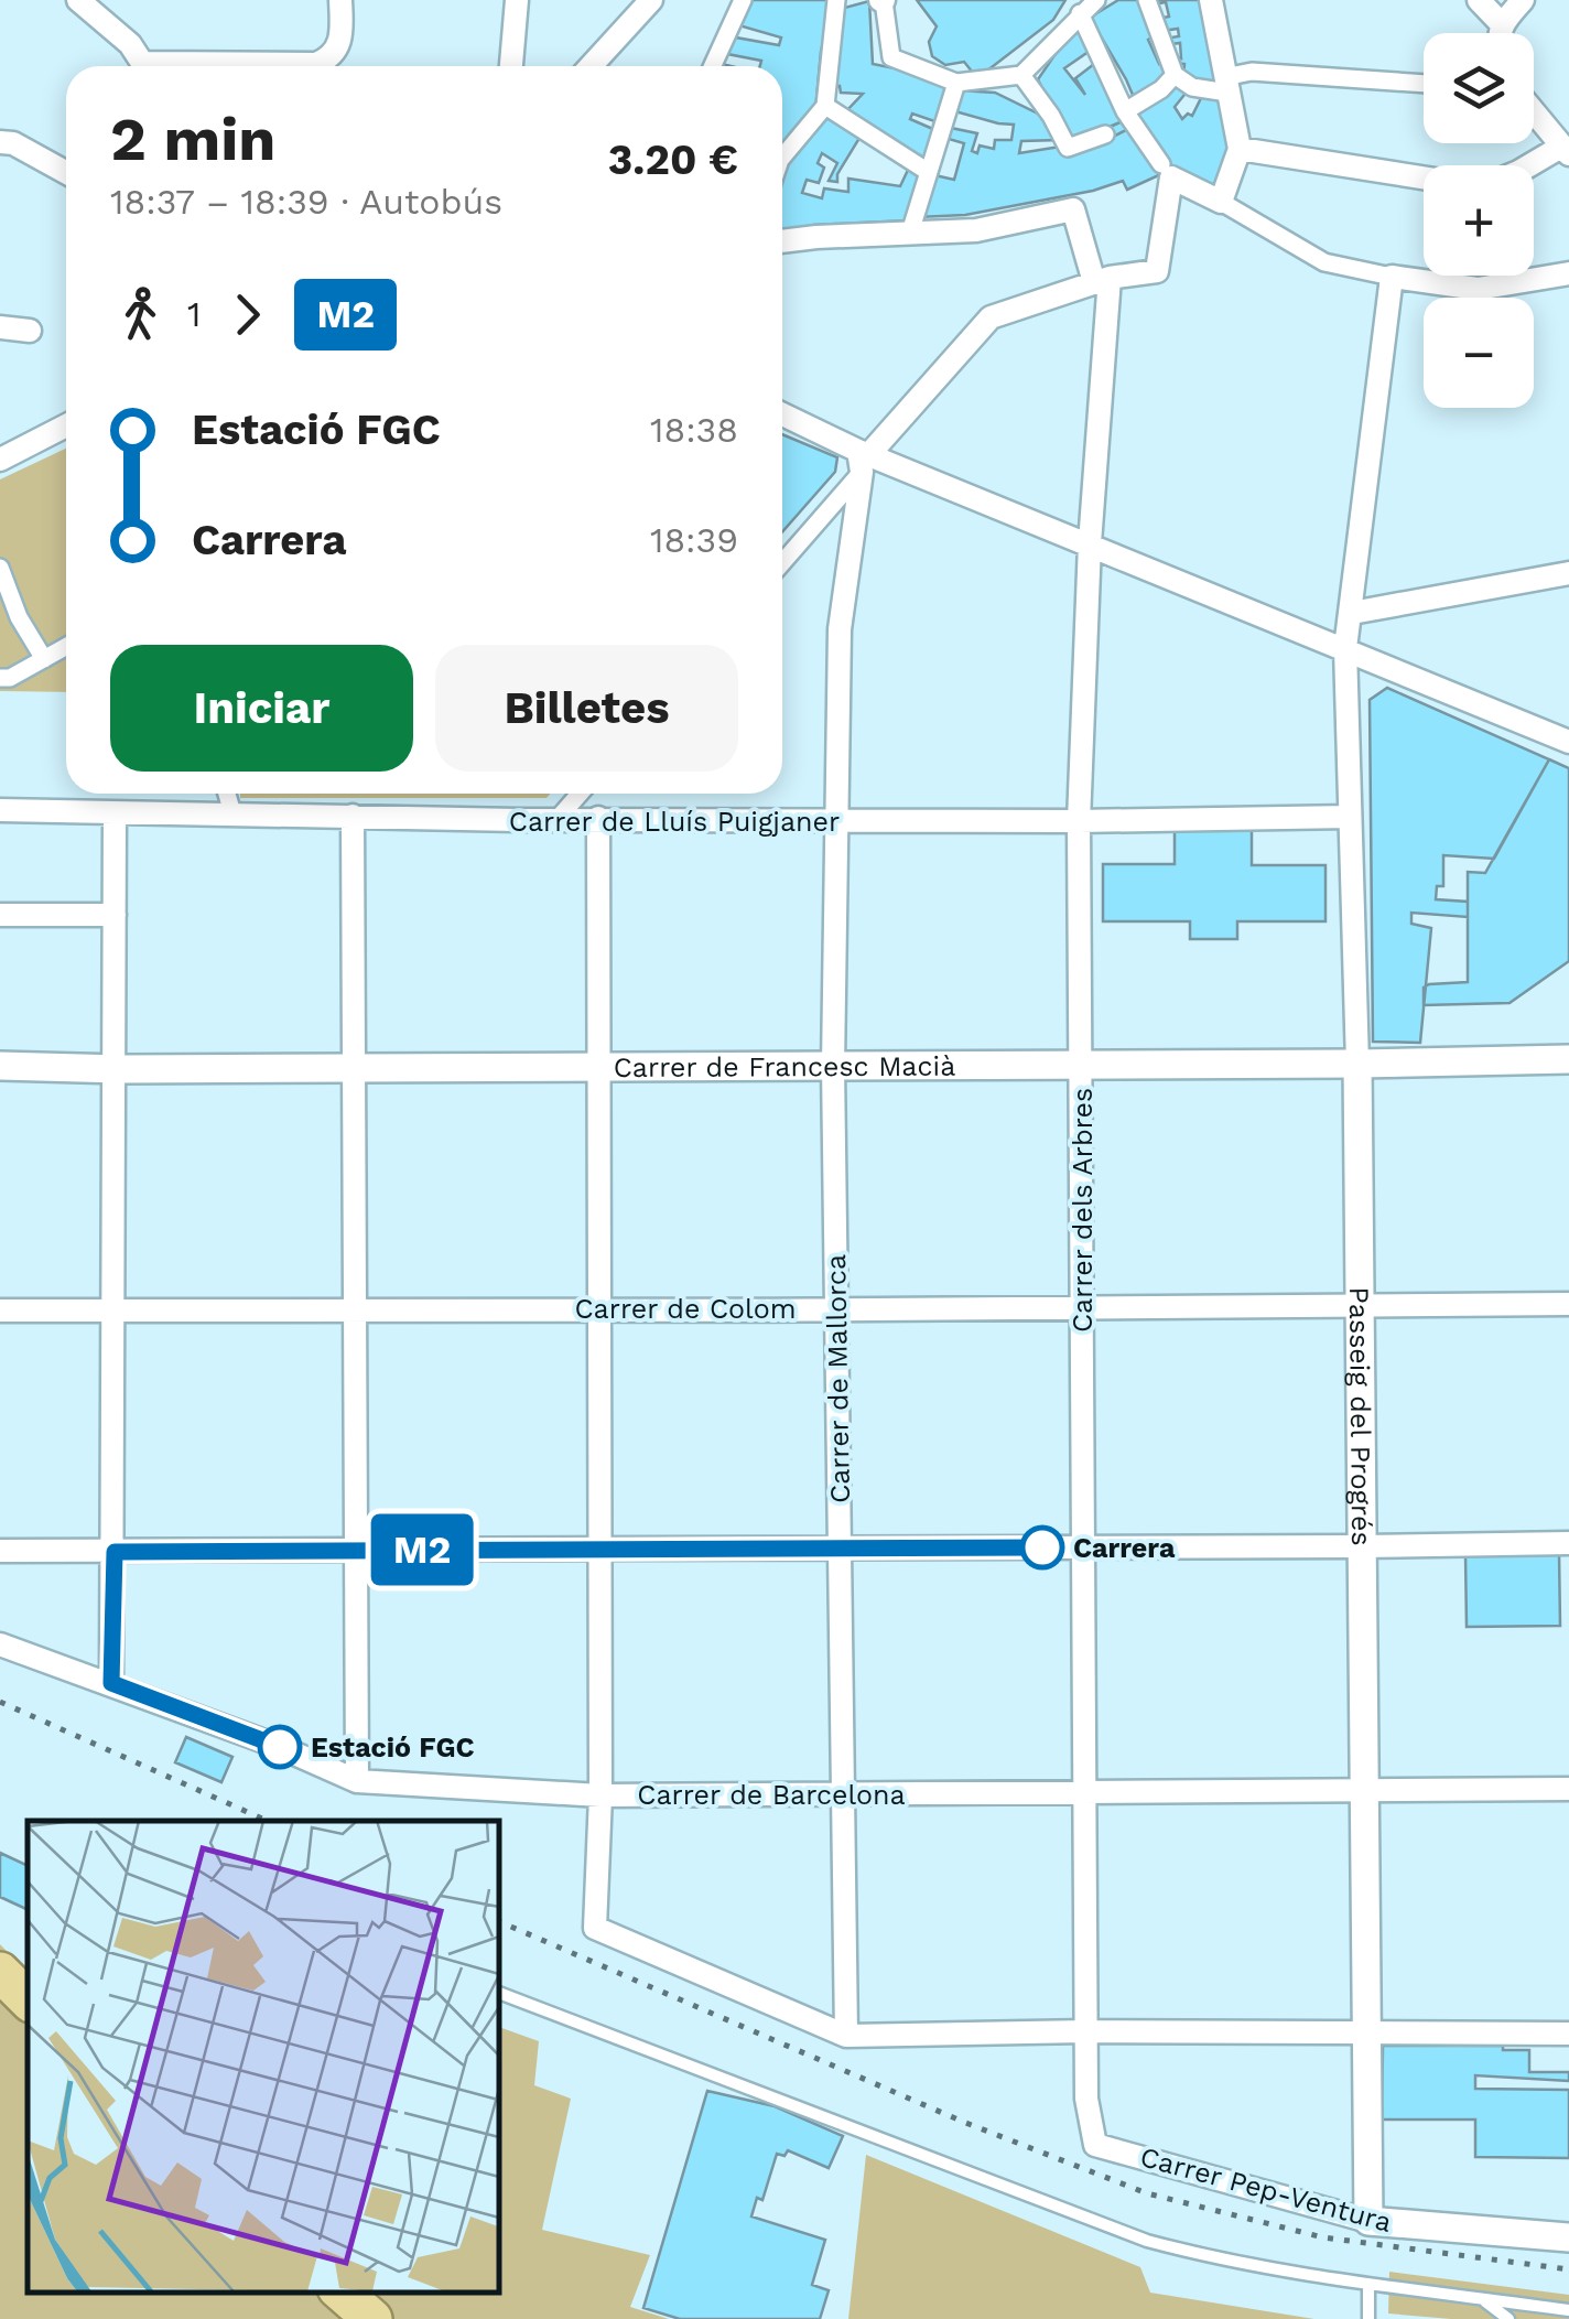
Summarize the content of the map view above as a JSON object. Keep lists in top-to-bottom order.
{
  "streets": {
    "street": [
      "Carrer de Lluís Puigjaner",
      "Carrer de Francesc Macià",
      "Carrer dels Arbres",
      "Carrer de Colom",
      "Carrer de Mallorca",
      "Passeig del Progrés",
      "Carrer de Barcelona",
      "Carrer Pep-Ventura"
    ]
  },
  "crossings": [
    ["Carrer de Lluís Puigjaner", "Carrer dels Arbres"],
    ["Carrer de Lluís Puigjaner", "Carrer de Mallorca"],
    ["Carrer de Lluís Puigjaner", "Passeig del Progrés"],
    ["Carrer de Francesc Macià", "Carrer dels Arbres"],
    ["Carrer de Francesc Macià", "Carrer de Mallorca"],
    ["Carrer de Francesc Macià", "Passeig del Progrés"],
    ["Carrer dels Arbres", "Carrer de Colom"],
    ["Carrer dels Arbres", "Carrer de Barcelona"],
    ["Carrer dels Arbres", "Carrer Pep-Ventura"],
    ["Carrer de Colom", "Carrer de Mallorca"],
    ["Carrer de Colom", "Passeig del Progrés"],
    ["Carrer de Mallorca", "Carrer de Barcelona"],
    ["Passeig del Progrés", "Carrer de Barcelona"],
    ["Passeig del Progrés", "Carrer Pep-Ventura"]
  ],
  "places": ["Carrera", "Estació FGC"],
  "lines": ["bus line M2"],
  "page": {
    "on_map": "M2",
    "map_buttons": ["+", "−"],
    "heading": ["2 min", "18:37 – 18:39 · Autobús", "3.20 €"],
    "legs": ["1", "M2"],
    "list": [
      {
        "name": "Estació FGC",
        "value": "18:38"
      },
      {
        "name": "Carrera",
        "value": "18:39"
      }
    ],
    "buttons": ["Iniciar", "Billetes"]
  }
}
